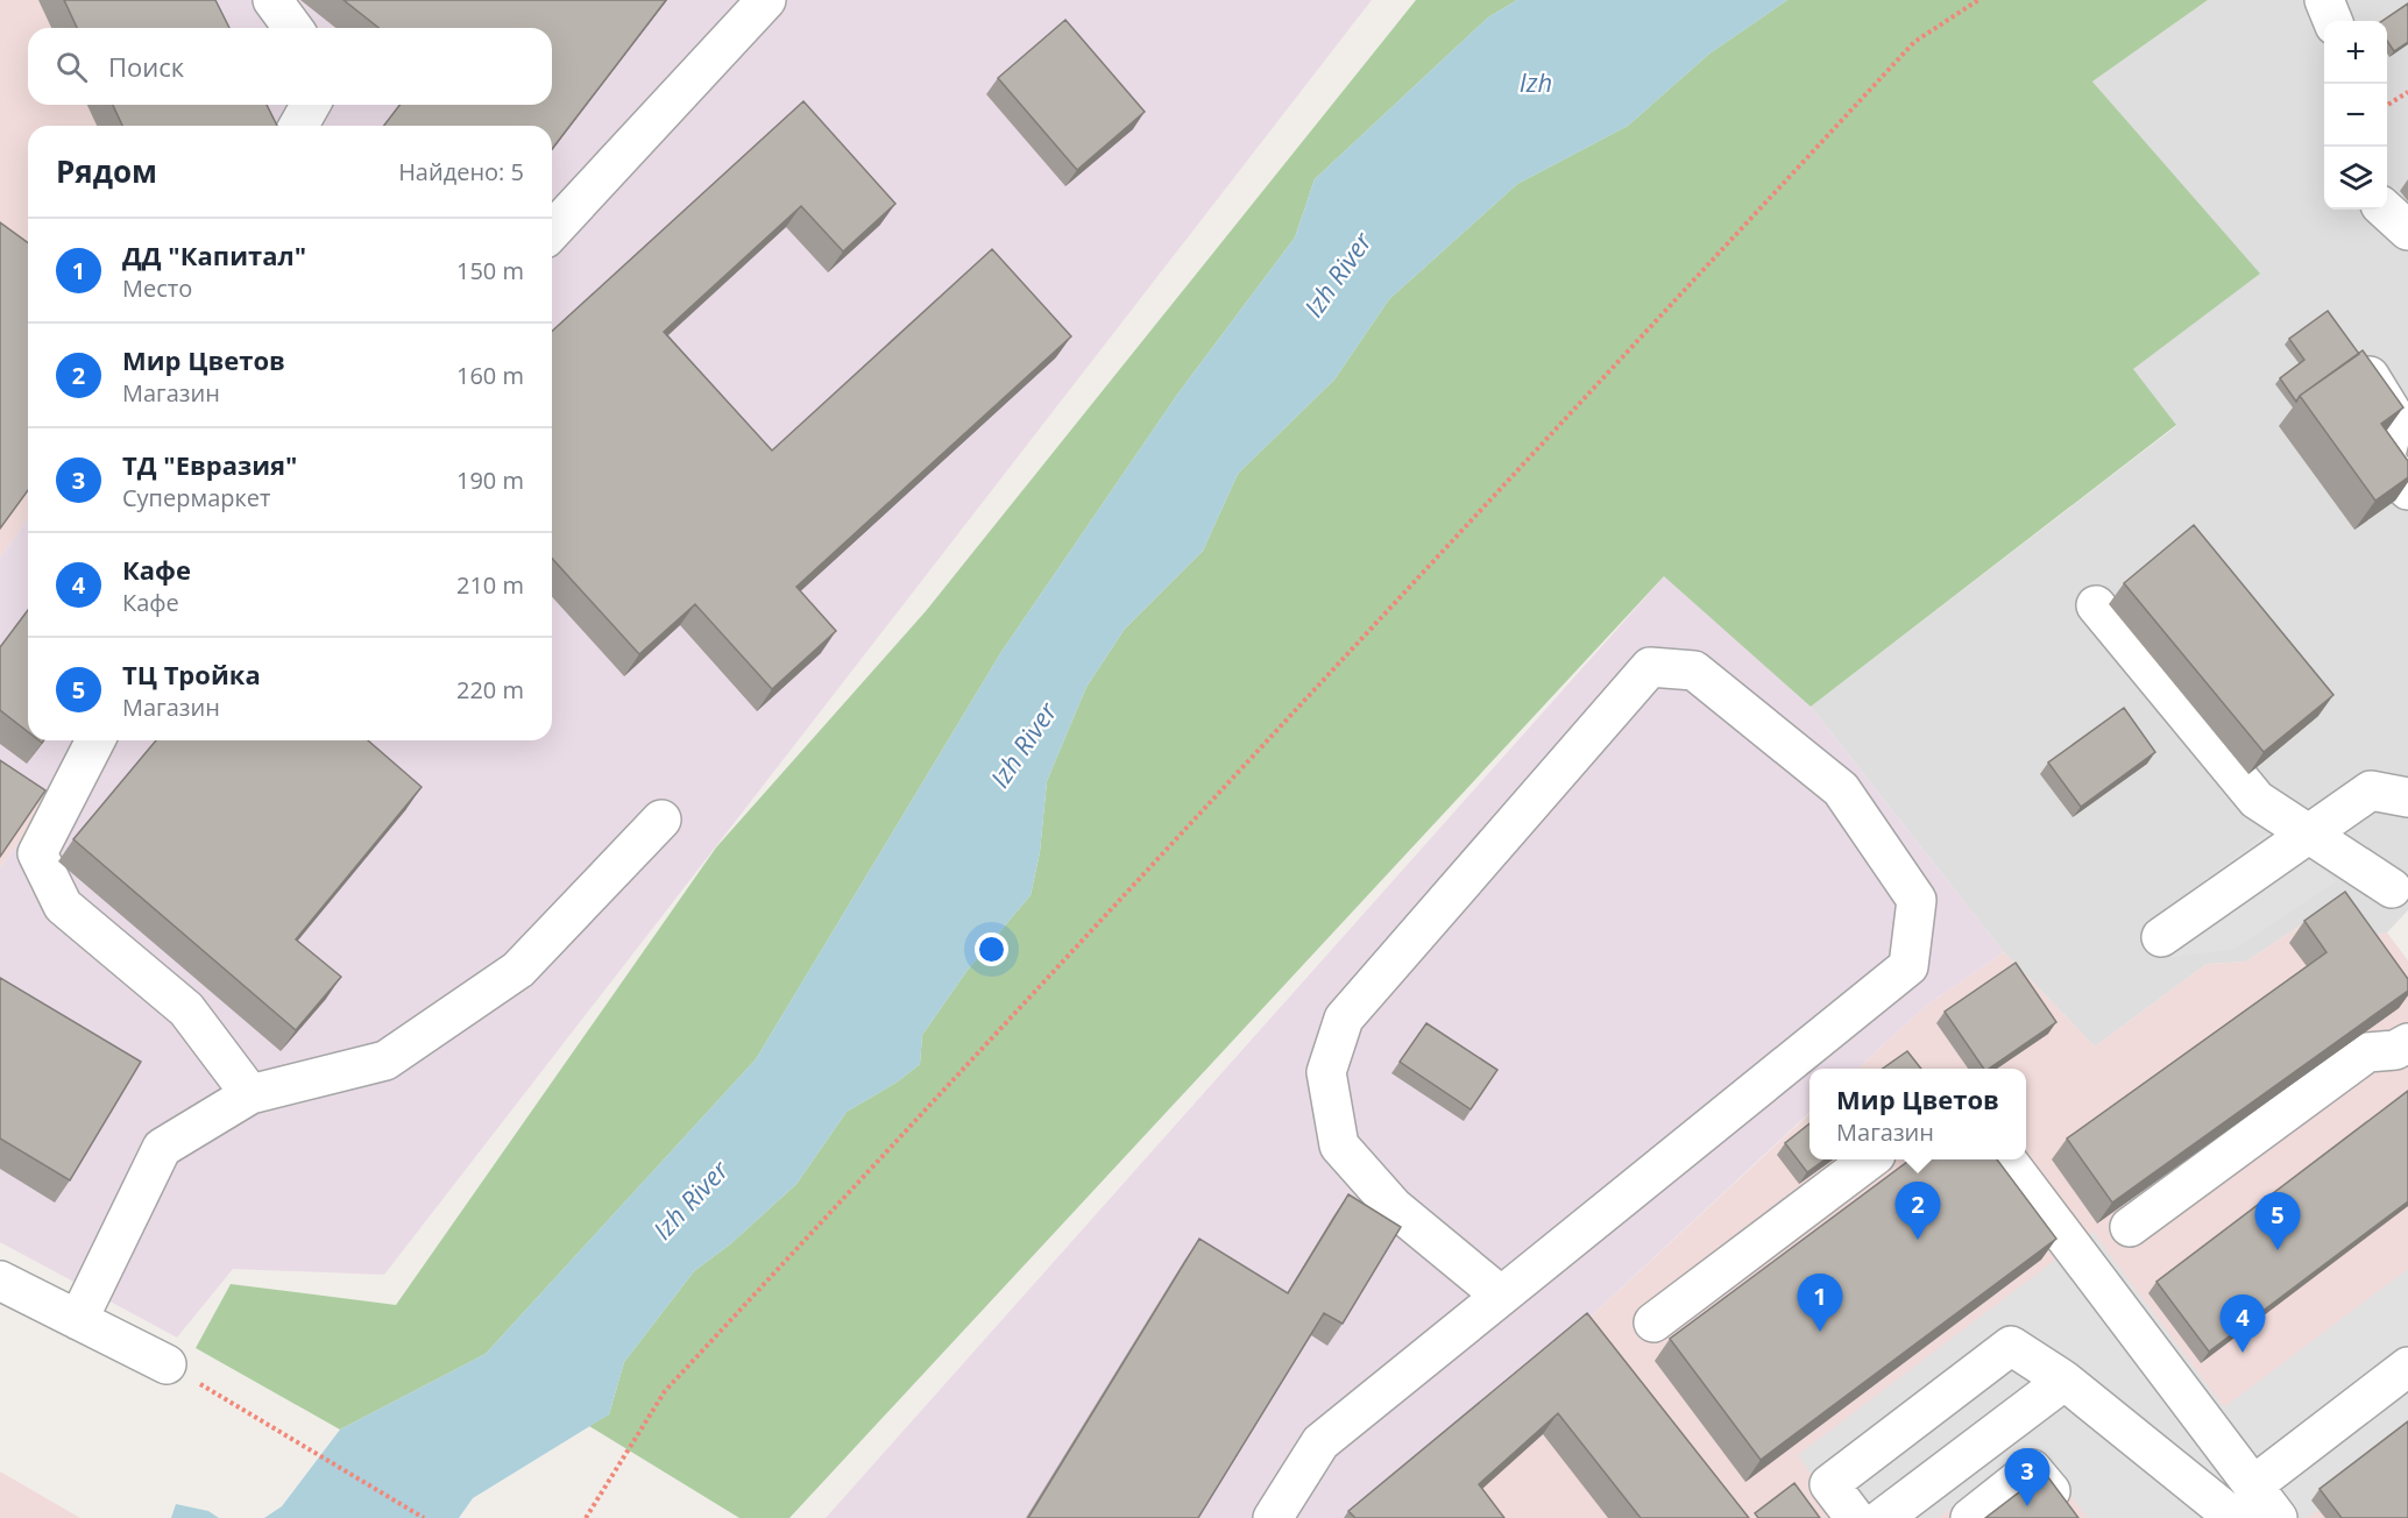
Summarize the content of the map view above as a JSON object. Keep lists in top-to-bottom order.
{
  "water": ["Izh", "Izh River"],
  "page": {
    "map_buttons": ["+", "−"],
    "search": "Поиск",
    "heading": ["Рядом", "Найдено: 5"],
    "list": [
      {
        "mark": "1",
        "name": "ДД \"Капитал\"",
        "note": "Место",
        "value": "150 m"
      },
      {
        "mark": "2",
        "name": "Мир Цветов",
        "note": "Магазин",
        "value": "160 m"
      },
      {
        "mark": "3",
        "name": "ТД \"Евразия\"",
        "note": "Супермаркет",
        "value": "190 m"
      },
      {
        "mark": "4",
        "name": "Кафе",
        "note": "Кафе",
        "value": "210 m"
      },
      {
        "mark": "5",
        "name": "ТЦ Тройка",
        "note": "Магазин",
        "value": "220 m"
      }
    ],
    "popup": ["Мир Цветов", "Магазин"],
    "pins": [
      "2",
      "5",
      "1",
      "4",
      "3"
    ]
  }
}
